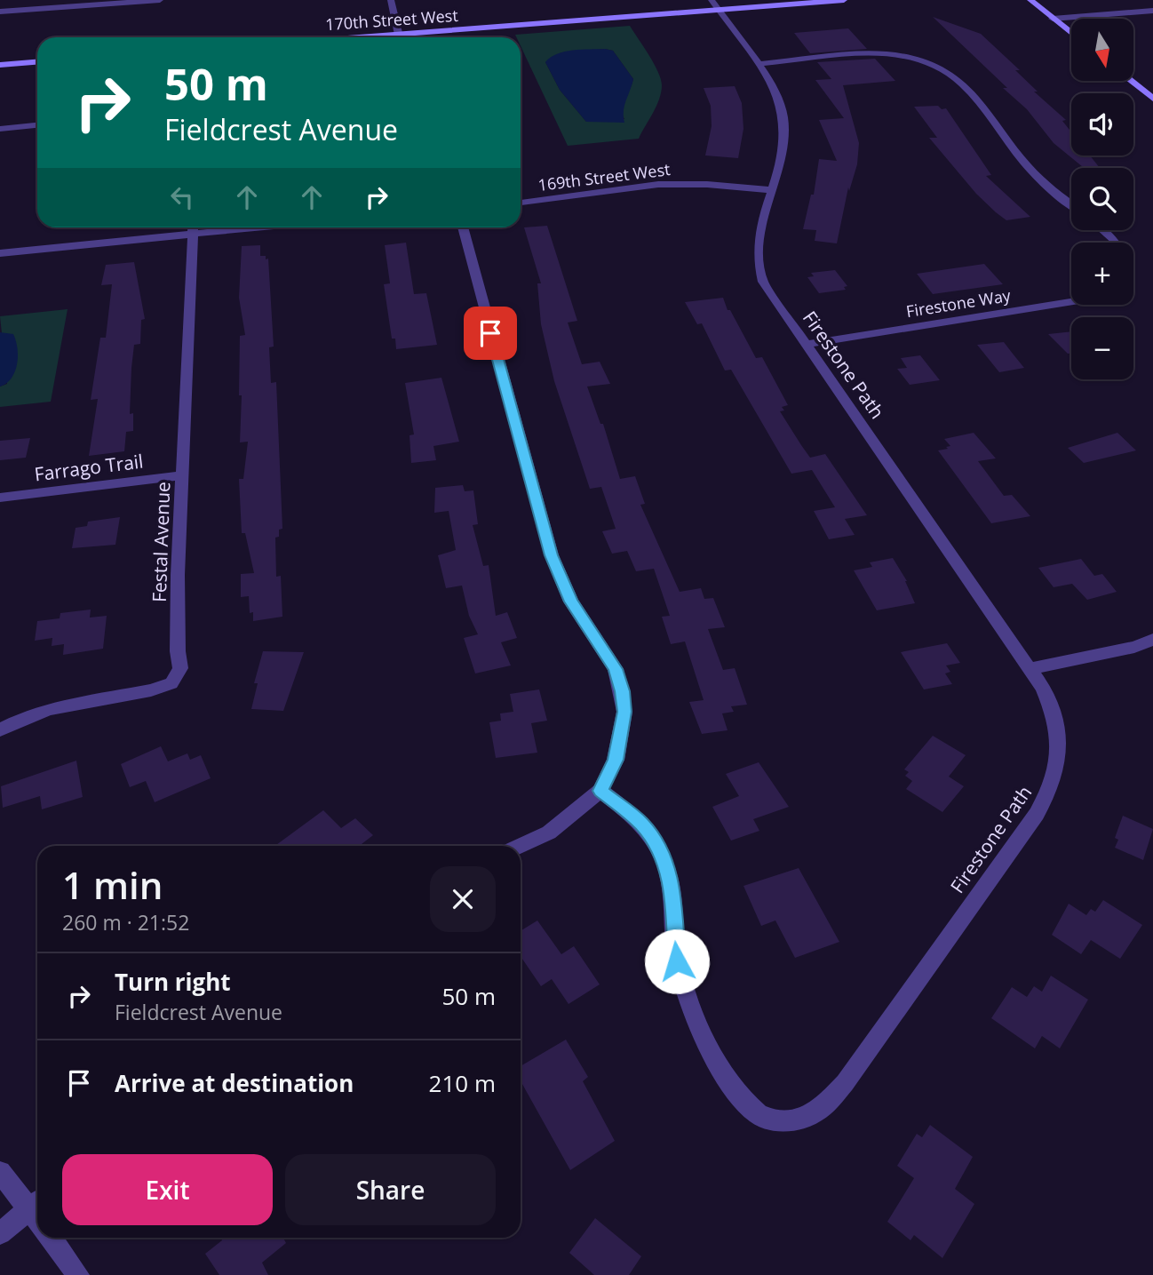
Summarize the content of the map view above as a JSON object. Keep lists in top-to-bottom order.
{
  "streets": {
    "street": [
      "170th Street West",
      "169th Street West",
      "Firestone Way",
      "Firestone Path",
      "Farrago Trail",
      "Festal Avenue"
    ]
  },
  "crossings": [
    ["170th Street West", "Firestone Path"],
    ["169th Street West", "Firestone Path"],
    ["Firestone Way", "Firestone Path"],
    ["Farrago Trail", "Festal Avenue"]
  ],
  "north": "bottom",
  "page": {
    "map_buttons": ["+", "−"],
    "turn": ["50 m", "Fieldcrest Avenue"],
    "heading": ["1 min", "260 m · 21:52"],
    "list": [
      {
        "name": "Turn right",
        "note": "Fieldcrest Avenue",
        "value": "50 m"
      },
      {
        "name": "Arrive at destination",
        "value": "210 m"
      }
    ],
    "buttons": ["Exit", "Share"]
  }
}
